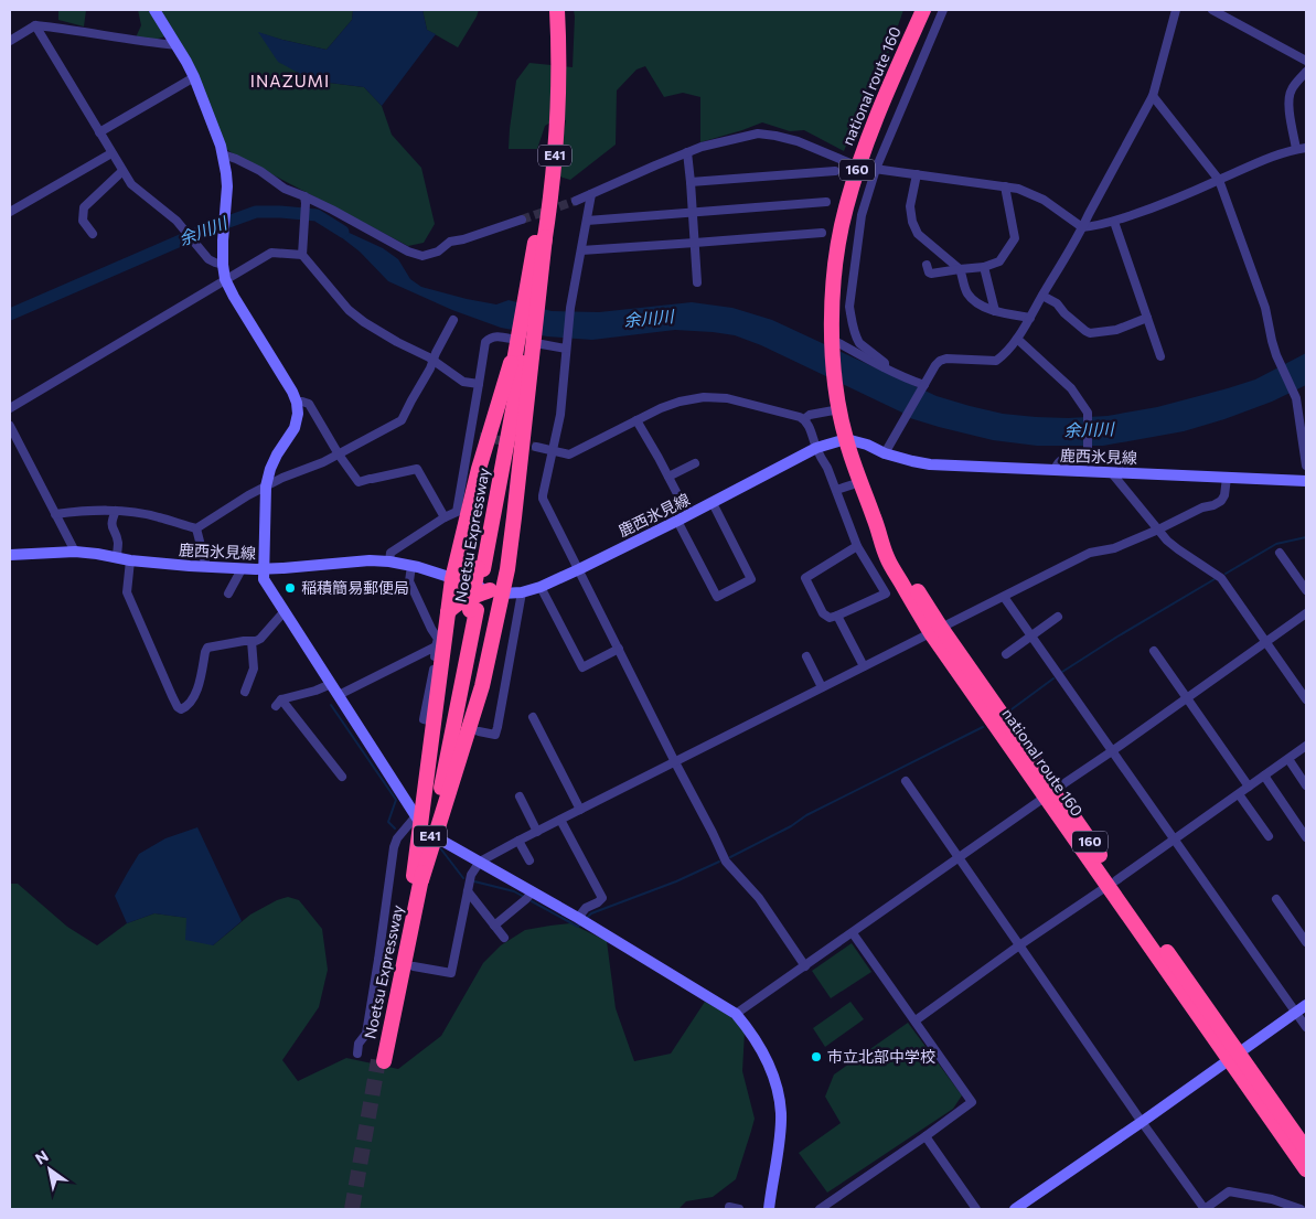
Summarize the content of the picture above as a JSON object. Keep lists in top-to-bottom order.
{
  "streets": {
    "highway": [
      "national route 160",
      "E41",
      "160",
      "Noetsu Expressway"
    ],
    "street": ["鹿西氷見線"]
  },
  "crossings": [
    ["national route 160", "鹿西氷見線"]
  ],
  "districts": ["INAZUMI"],
  "water": ["余川川"],
  "places": ["稲積簡易郵便局", "市立北部中学校"],
  "north": "top left"
}
